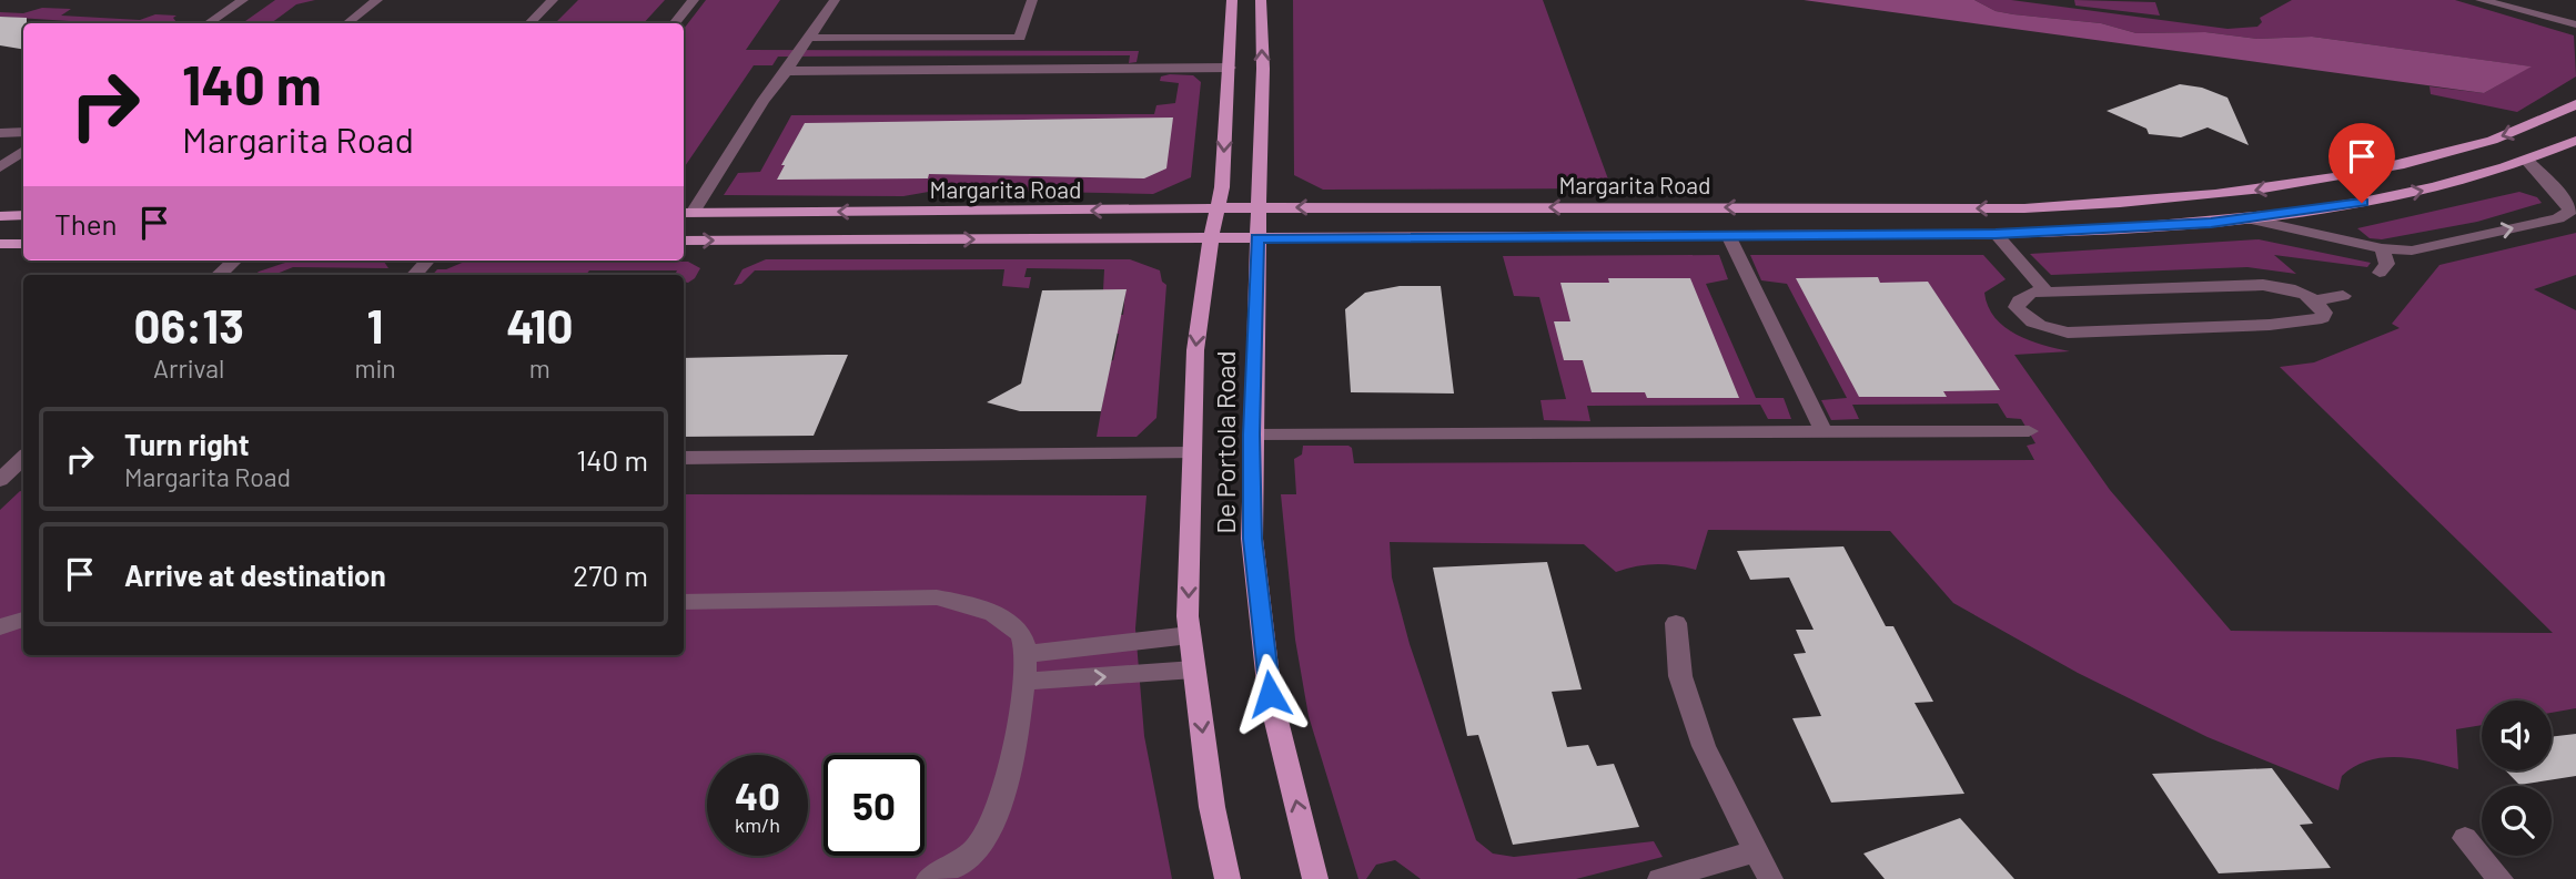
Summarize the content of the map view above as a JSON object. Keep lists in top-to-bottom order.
{
  "streets": {
    "main road": ["Margarita Road", "De Portola Road"]
  },
  "crossings": [
    ["Margarita Road", "De Portola Road"]
  ],
  "page": {
    "turn": ["140 m", "Margarita Road"],
    "then": "Then",
    "eta": [
      "06:13",
      "Arrival",
      "1",
      "min",
      "410",
      "m"
    ],
    "list": [
      {
        "name": "Turn right",
        "note": "Margarita Road",
        "value": "140 m"
      },
      {
        "name": "Arrive at destination",
        "value": "270 m"
      }
    ],
    "speed": "40 km/h",
    "limit": "50"
  }
}
